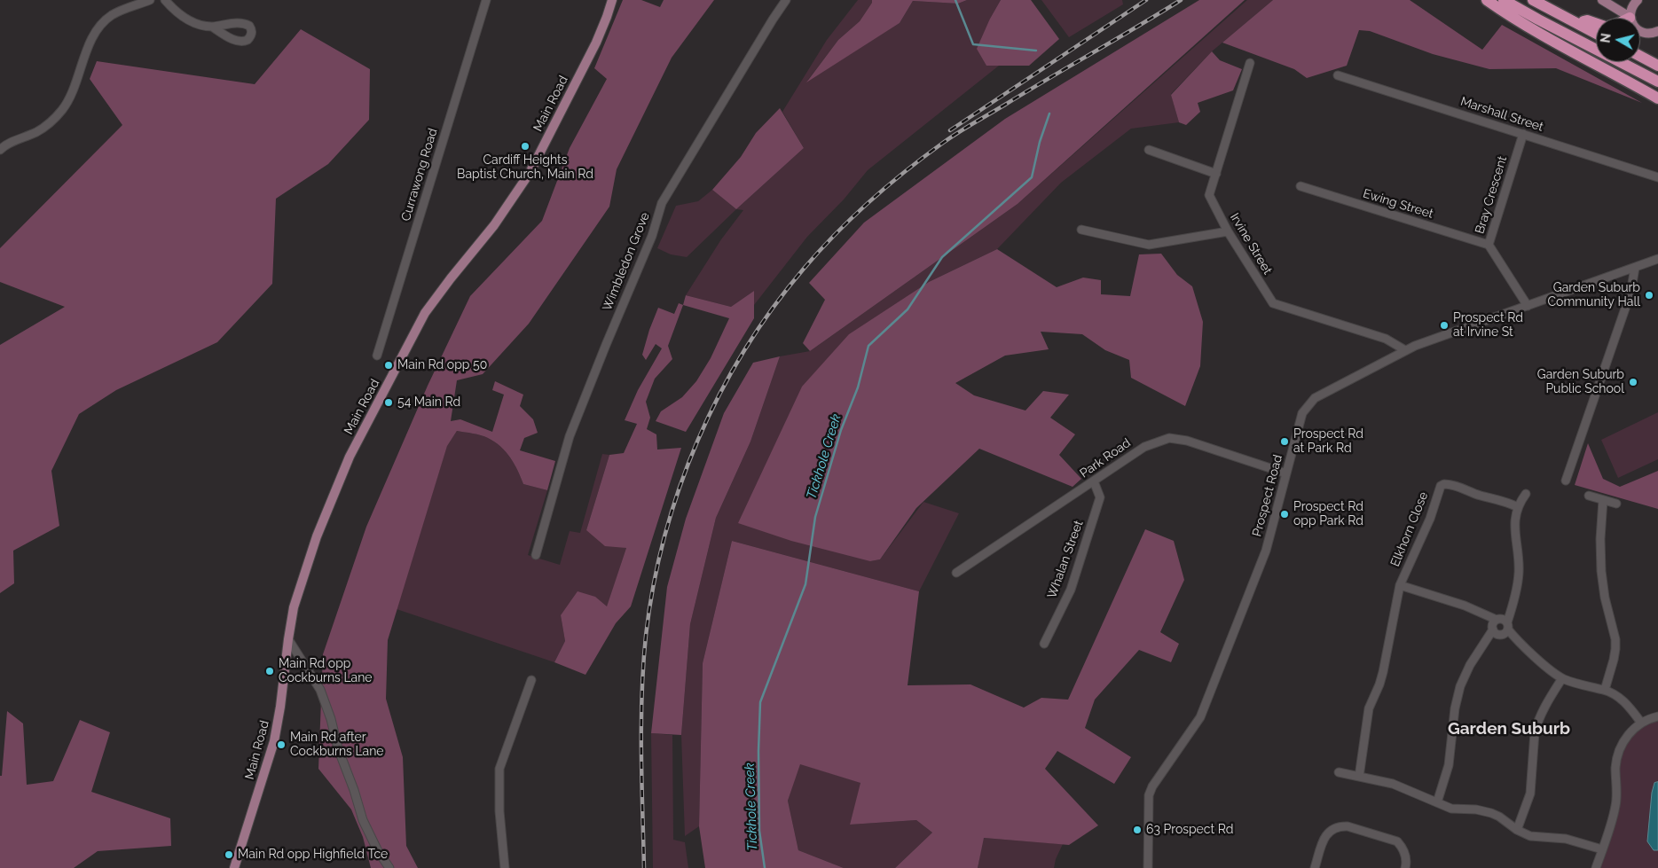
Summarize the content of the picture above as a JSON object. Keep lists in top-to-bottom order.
{
  "streets": {
    "main road": ["Main Road"],
    "street": [
      "Marshall Street",
      "Currawong Road",
      "Bray Crescent",
      "Ewing Street",
      "Irvine Street",
      "Wimbledon Grove",
      "Park Road",
      "Prospect Road",
      "Elkhorn Close",
      "Whalan Street"
    ]
  },
  "crossings": [
    ["Marshall Street", "Bray Crescent"],
    ["Bray Crescent", "Ewing Street"],
    ["Bray Crescent", "Prospect Road"],
    ["Irvine Street", "Prospect Road"],
    ["Park Road", "Prospect Road"],
    ["Park Road", "Whalan Street"]
  ],
  "districts": ["Garden Suburb"],
  "water": ["Tickhole Creek"],
  "places": [
    "Cardiff Heights Baptist Church, Main Rd",
    "Garden Suburb Community Hall",
    "Prospect Rd at Irvine St",
    "Main Rd opp 50",
    "Garden Suburb Public School",
    "54 Main Rd",
    "Prospect Rd at Park Rd",
    "Prospect Rd opp Park Rd",
    "Main Rd opp Cockburns Lane",
    "Main Rd after Cockburns Lane",
    "63 Prospect Rd",
    "Main Rd opp Highfield Tce"
  ],
  "north": "left"
}
